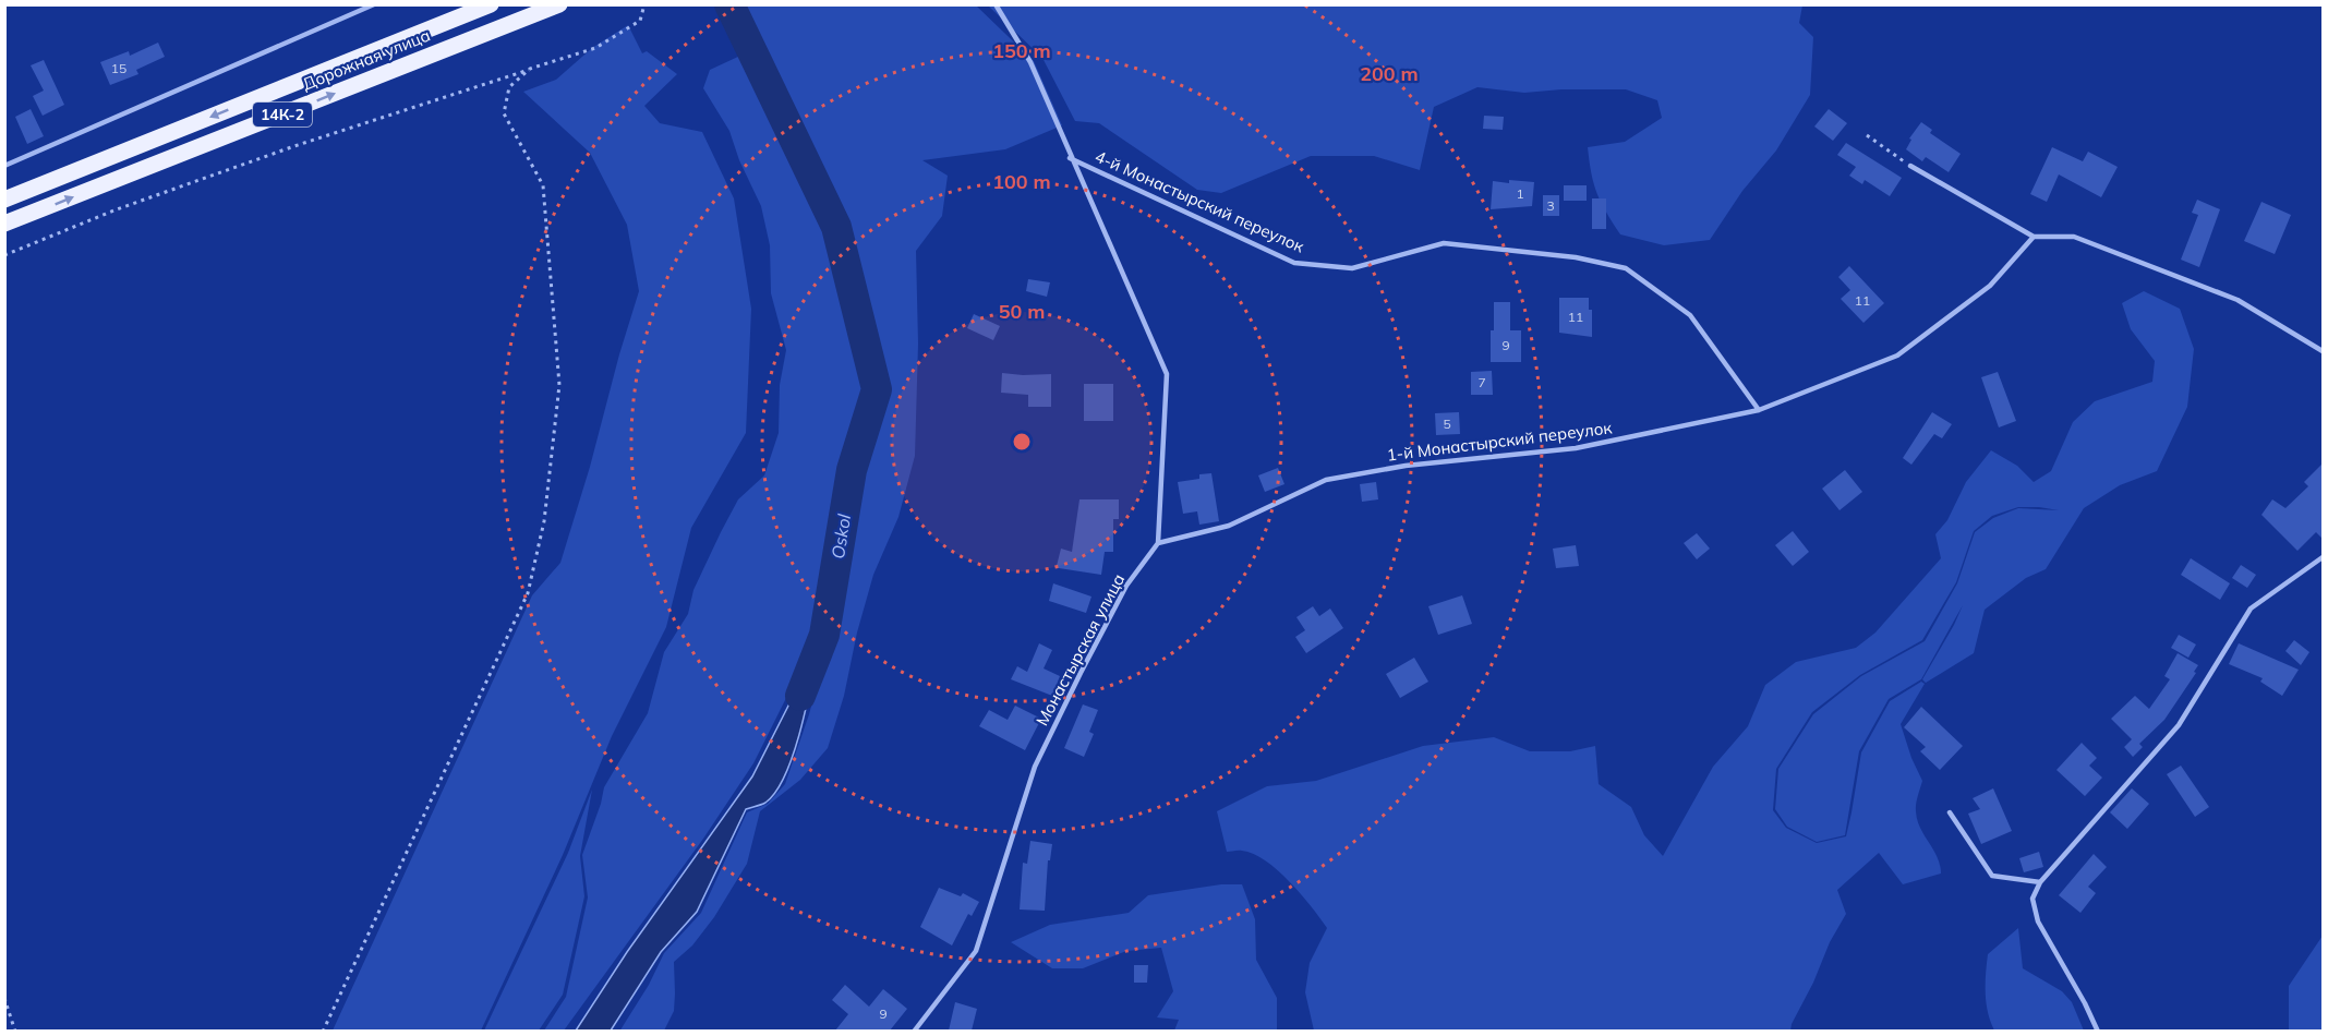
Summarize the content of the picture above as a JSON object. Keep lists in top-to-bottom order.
{
  "streets": {
    "main road": ["Дорожная улица", "14К-2"],
    "lane": ["4-й Монастырский переулок", "1-й Монастырский переулок", "Монастырская улица"]
  },
  "crossings": [
    ["4-й Монастырский переулок", "1-й Монастырский переулок"],
    ["1-й Монастырский переулок", "Монастырская улица"]
  ],
  "water": ["Oskol"],
  "house_numbers": [
    "15",
    "1",
    "3",
    "11",
    "11",
    "9",
    "7",
    "5",
    "9"
  ],
  "rings": [
    "150 m",
    "200 m",
    "100 m",
    "50 m"
  ]
}
